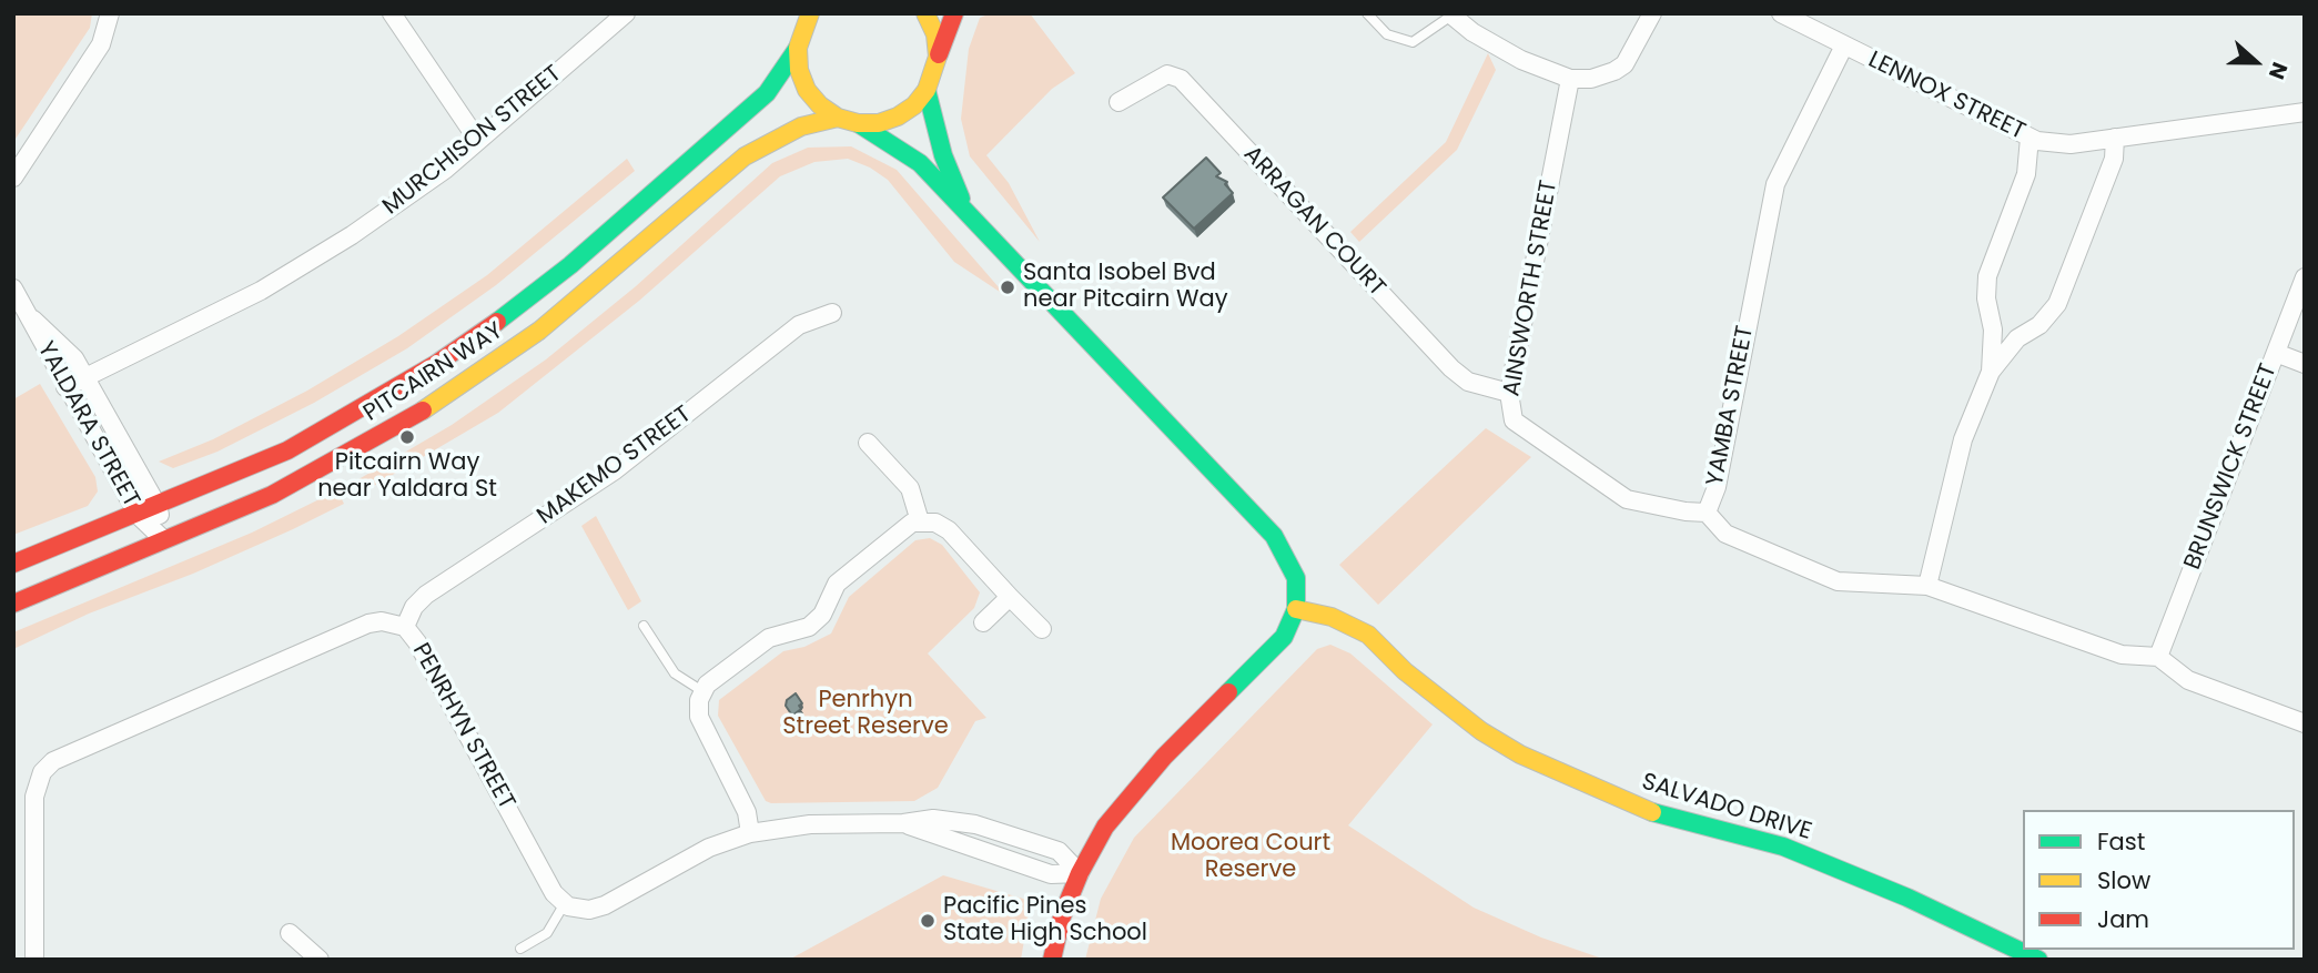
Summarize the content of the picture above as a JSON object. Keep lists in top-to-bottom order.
{
  "streets": {
    "main road": ["PITCAIRN WAY", "SALVADO DRIVE"],
    "street": [
      "LENNOX STREET",
      "MURCHISON STREET",
      "ARRAGAN COURT",
      "AINSWORTH STREET",
      "YAMBA STREET",
      "YALDARA STREET",
      "MAKEMO STREET",
      "BRUNSWICK STREET",
      "PENRHYN STREET"
    ]
  },
  "crossings": [
    ["LENNOX STREET", "YAMBA STREET"],
    ["MURCHISON STREET", "YALDARA STREET"],
    ["ARRAGAN COURT", "AINSWORTH STREET"],
    ["AINSWORTH STREET", "YAMBA STREET"],
    ["PITCAIRN WAY", "YALDARA STREET"],
    ["YAMBA STREET", "BRUNSWICK STREET"],
    ["MAKEMO STREET", "PENRHYN STREET"]
  ],
  "parks": ["Penrhyn Street Reserve", "Moorea Court Reserve"],
  "places": ["Santa Isobel Bvd near Pitcairn Way", "Pitcairn Way near Yaldara St", "Pacific Pines State High School"],
  "legend": ["Fast", "Slow", "Jam"],
  "north": "right"
}
